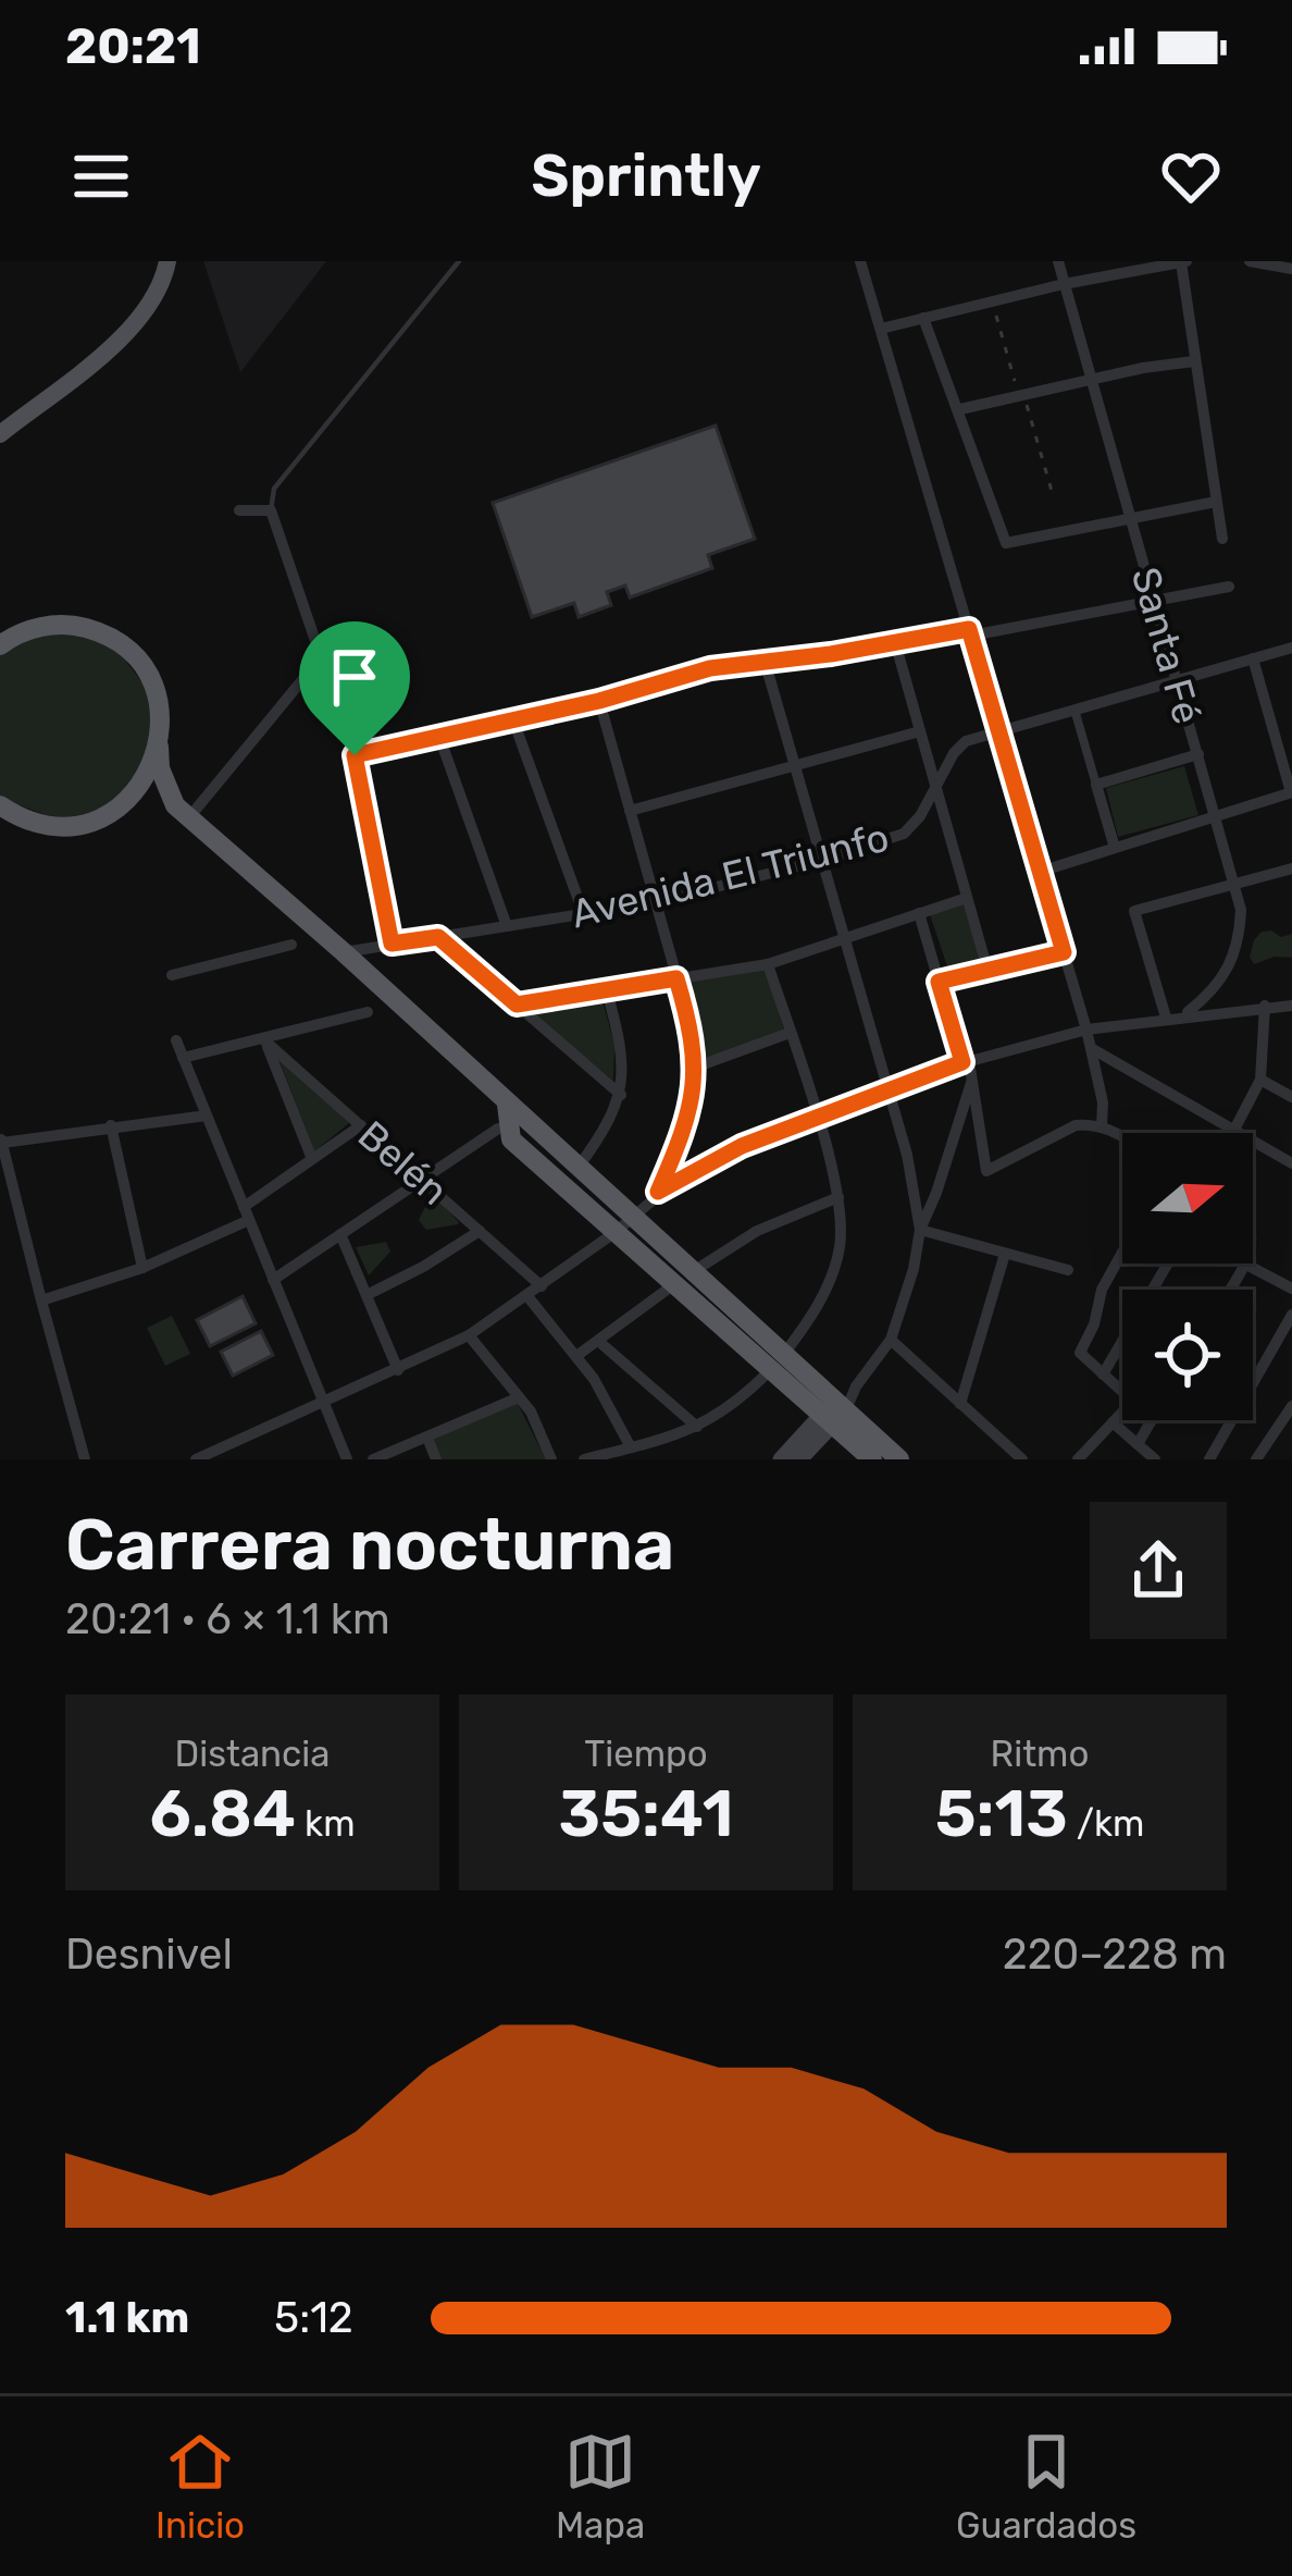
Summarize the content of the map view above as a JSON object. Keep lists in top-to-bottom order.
{
  "streets": {
    "street": ["Santa Fé", "Avenida El Triunfo", "Belén"]
  },
  "crossings": [
    ["Santa Fé", "Avenida El Triunfo"]
  ],
  "north": "right",
  "page": {
    "status": "20:21",
    "header": "Sprintly",
    "heading": ["Carrera nocturna", "20:21 · 6 × 1.1 km"],
    "stats": [
      ["Distancia", "6.84 km"],
      ["Tiempo", "35:41"],
      ["Ritmo", "5:13 /km"]
    ],
    "chart": ["Desnivel", "220–228 m"],
    "list": [
      {
        "name": "1.1 km",
        "note": "5:12"
      }
    ],
    "tabs": ["Inicio", "Mapa", "Guardados"]
  }
}
